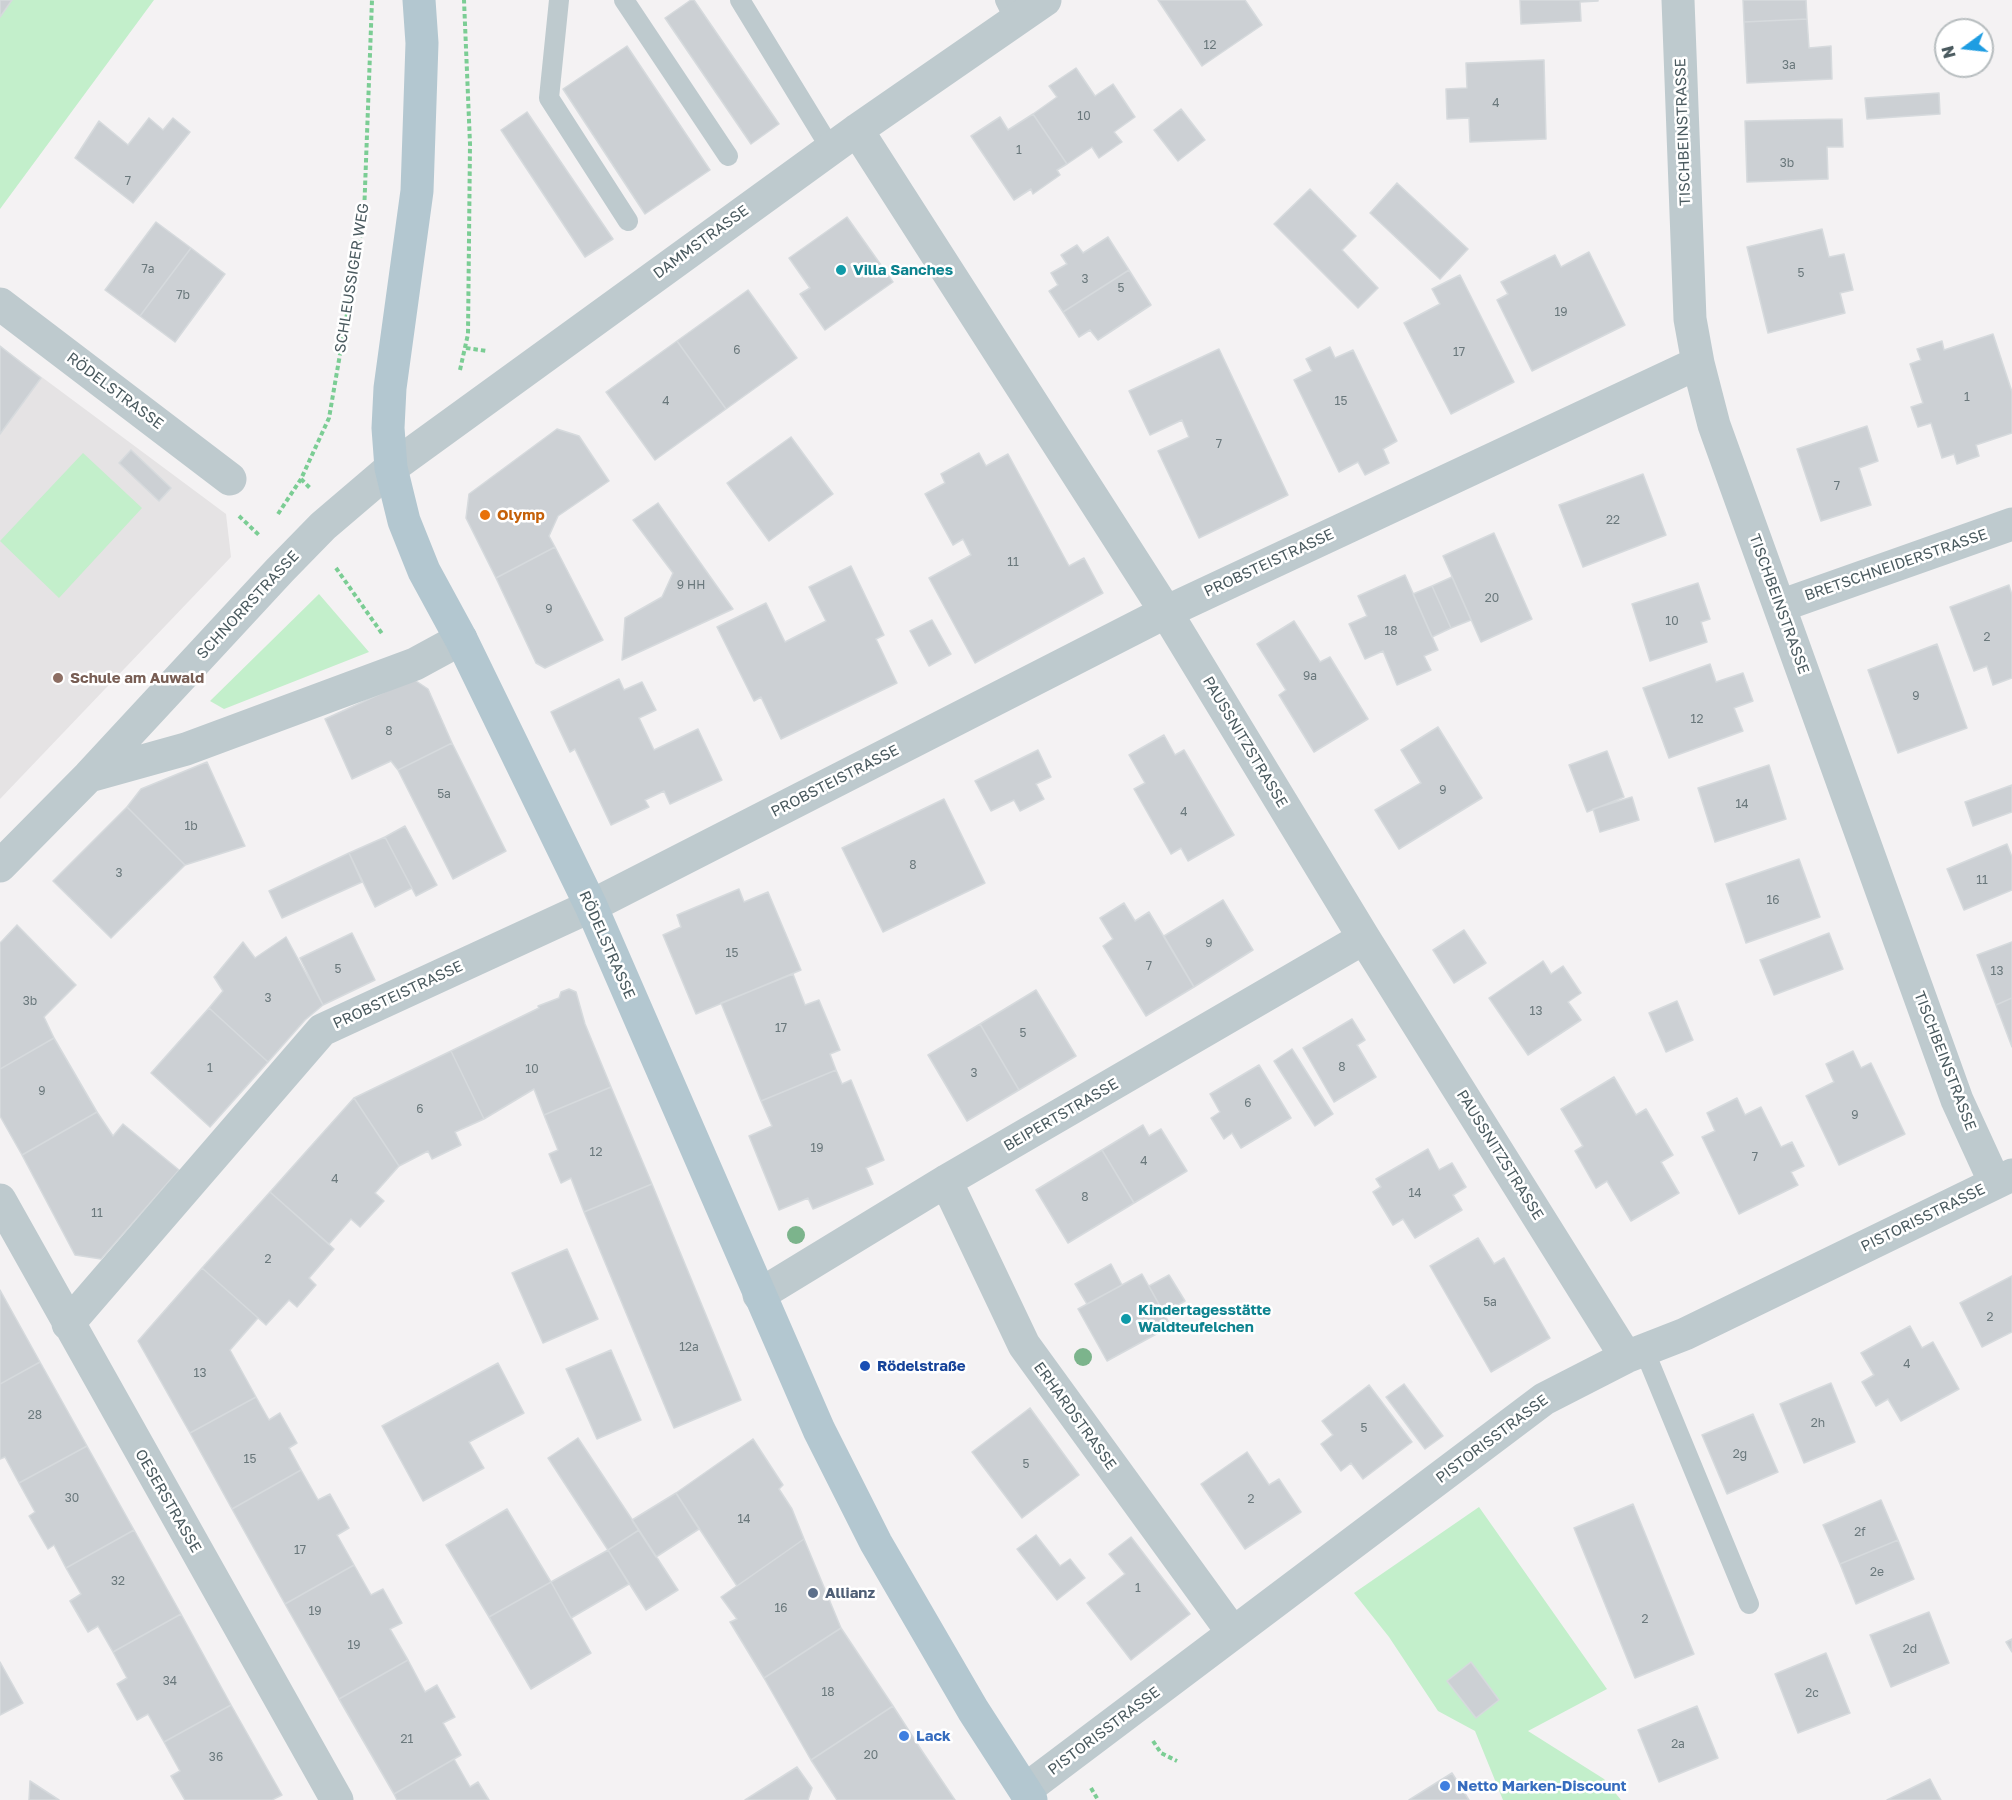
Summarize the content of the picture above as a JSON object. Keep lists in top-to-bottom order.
{
  "streets": {
    "main road": ["RÖDELSTRASSE"],
    "street": [
      "TISCHBEINSTRASSE",
      "DAMMSTRASSE",
      "PROBSTEISTRASSE",
      "BRETSCHNEIDERSTRASSE",
      "SCHNORRSTRASSE",
      "PAUSSNITZSTRASSE",
      "BEIPERTSTRASSE",
      "PISTORISSTRASSE",
      "ERHARDSTRASSE",
      "OESERSTRASSE"
    ],
    "path": ["SCHLEUSSIGER WEG"]
  },
  "crossings": [
    ["TISCHBEINSTRASSE", "PROBSTEISTRASSE"],
    ["TISCHBEINSTRASSE", "BRETSCHNEIDERSTRASSE"],
    ["TISCHBEINSTRASSE", "PISTORISSTRASSE"],
    ["DAMMSTRASSE", "RÖDELSTRASSE"],
    ["DAMMSTRASSE", "SCHNORRSTRASSE"],
    ["DAMMSTRASSE", "PAUSSNITZSTRASSE"],
    ["RÖDELSTRASSE", "PROBSTEISTRASSE"],
    ["RÖDELSTRASSE", "SCHNORRSTRASSE"],
    ["RÖDELSTRASSE", "BEIPERTSTRASSE"],
    ["RÖDELSTRASSE", "PISTORISSTRASSE"],
    ["PROBSTEISTRASSE", "PAUSSNITZSTRASSE"],
    ["PROBSTEISTRASSE", "OESERSTRASSE"],
    ["PAUSSNITZSTRASSE", "BEIPERTSTRASSE"],
    ["PAUSSNITZSTRASSE", "PISTORISSTRASSE"],
    ["BEIPERTSTRASSE", "ERHARDSTRASSE"],
    ["PISTORISSTRASSE", "ERHARDSTRASSE"]
  ],
  "places": [
    "Villa Sanches",
    "Olymp",
    "Schule am Auwald",
    "Kindertagesstätte Waldteufelchen",
    "Rödelstraße",
    "Allianz",
    "Lack",
    "Netto Marken-Discount"
  ],
  "house_numbers": [
    "12",
    "3a",
    "4",
    "10",
    "1",
    "3b",
    "7",
    "7a",
    "5",
    "3",
    "5",
    "7b",
    "19",
    "6",
    "17",
    "1",
    "4",
    "15",
    "7",
    "7",
    "22",
    "11",
    "9 HH",
    "20",
    "9",
    "10",
    "18",
    "2",
    "9a",
    "9",
    "12",
    "8",
    "9",
    "5a",
    "14",
    "4",
    "1b",
    "8",
    "3",
    "11",
    "16",
    "9",
    "15",
    "7",
    "5",
    "13",
    "3",
    "3b",
    "13",
    "17",
    "5",
    "8",
    "1",
    "10",
    "3",
    "9",
    "6",
    "6",
    "9",
    "19",
    "12",
    "7",
    "4",
    "4",
    "14",
    "8",
    "11",
    "2",
    "5a",
    "2",
    "12a",
    "4",
    "13",
    "28",
    "2h",
    "5",
    "2g",
    "15",
    "5",
    "30",
    "2",
    "14",
    "2f",
    "17",
    "2e",
    "32",
    "1",
    "16",
    "19",
    "2",
    "19",
    "2d",
    "34",
    "18",
    "2c",
    "21",
    "2a",
    "20",
    "36"
  ],
  "north": "left"
}
